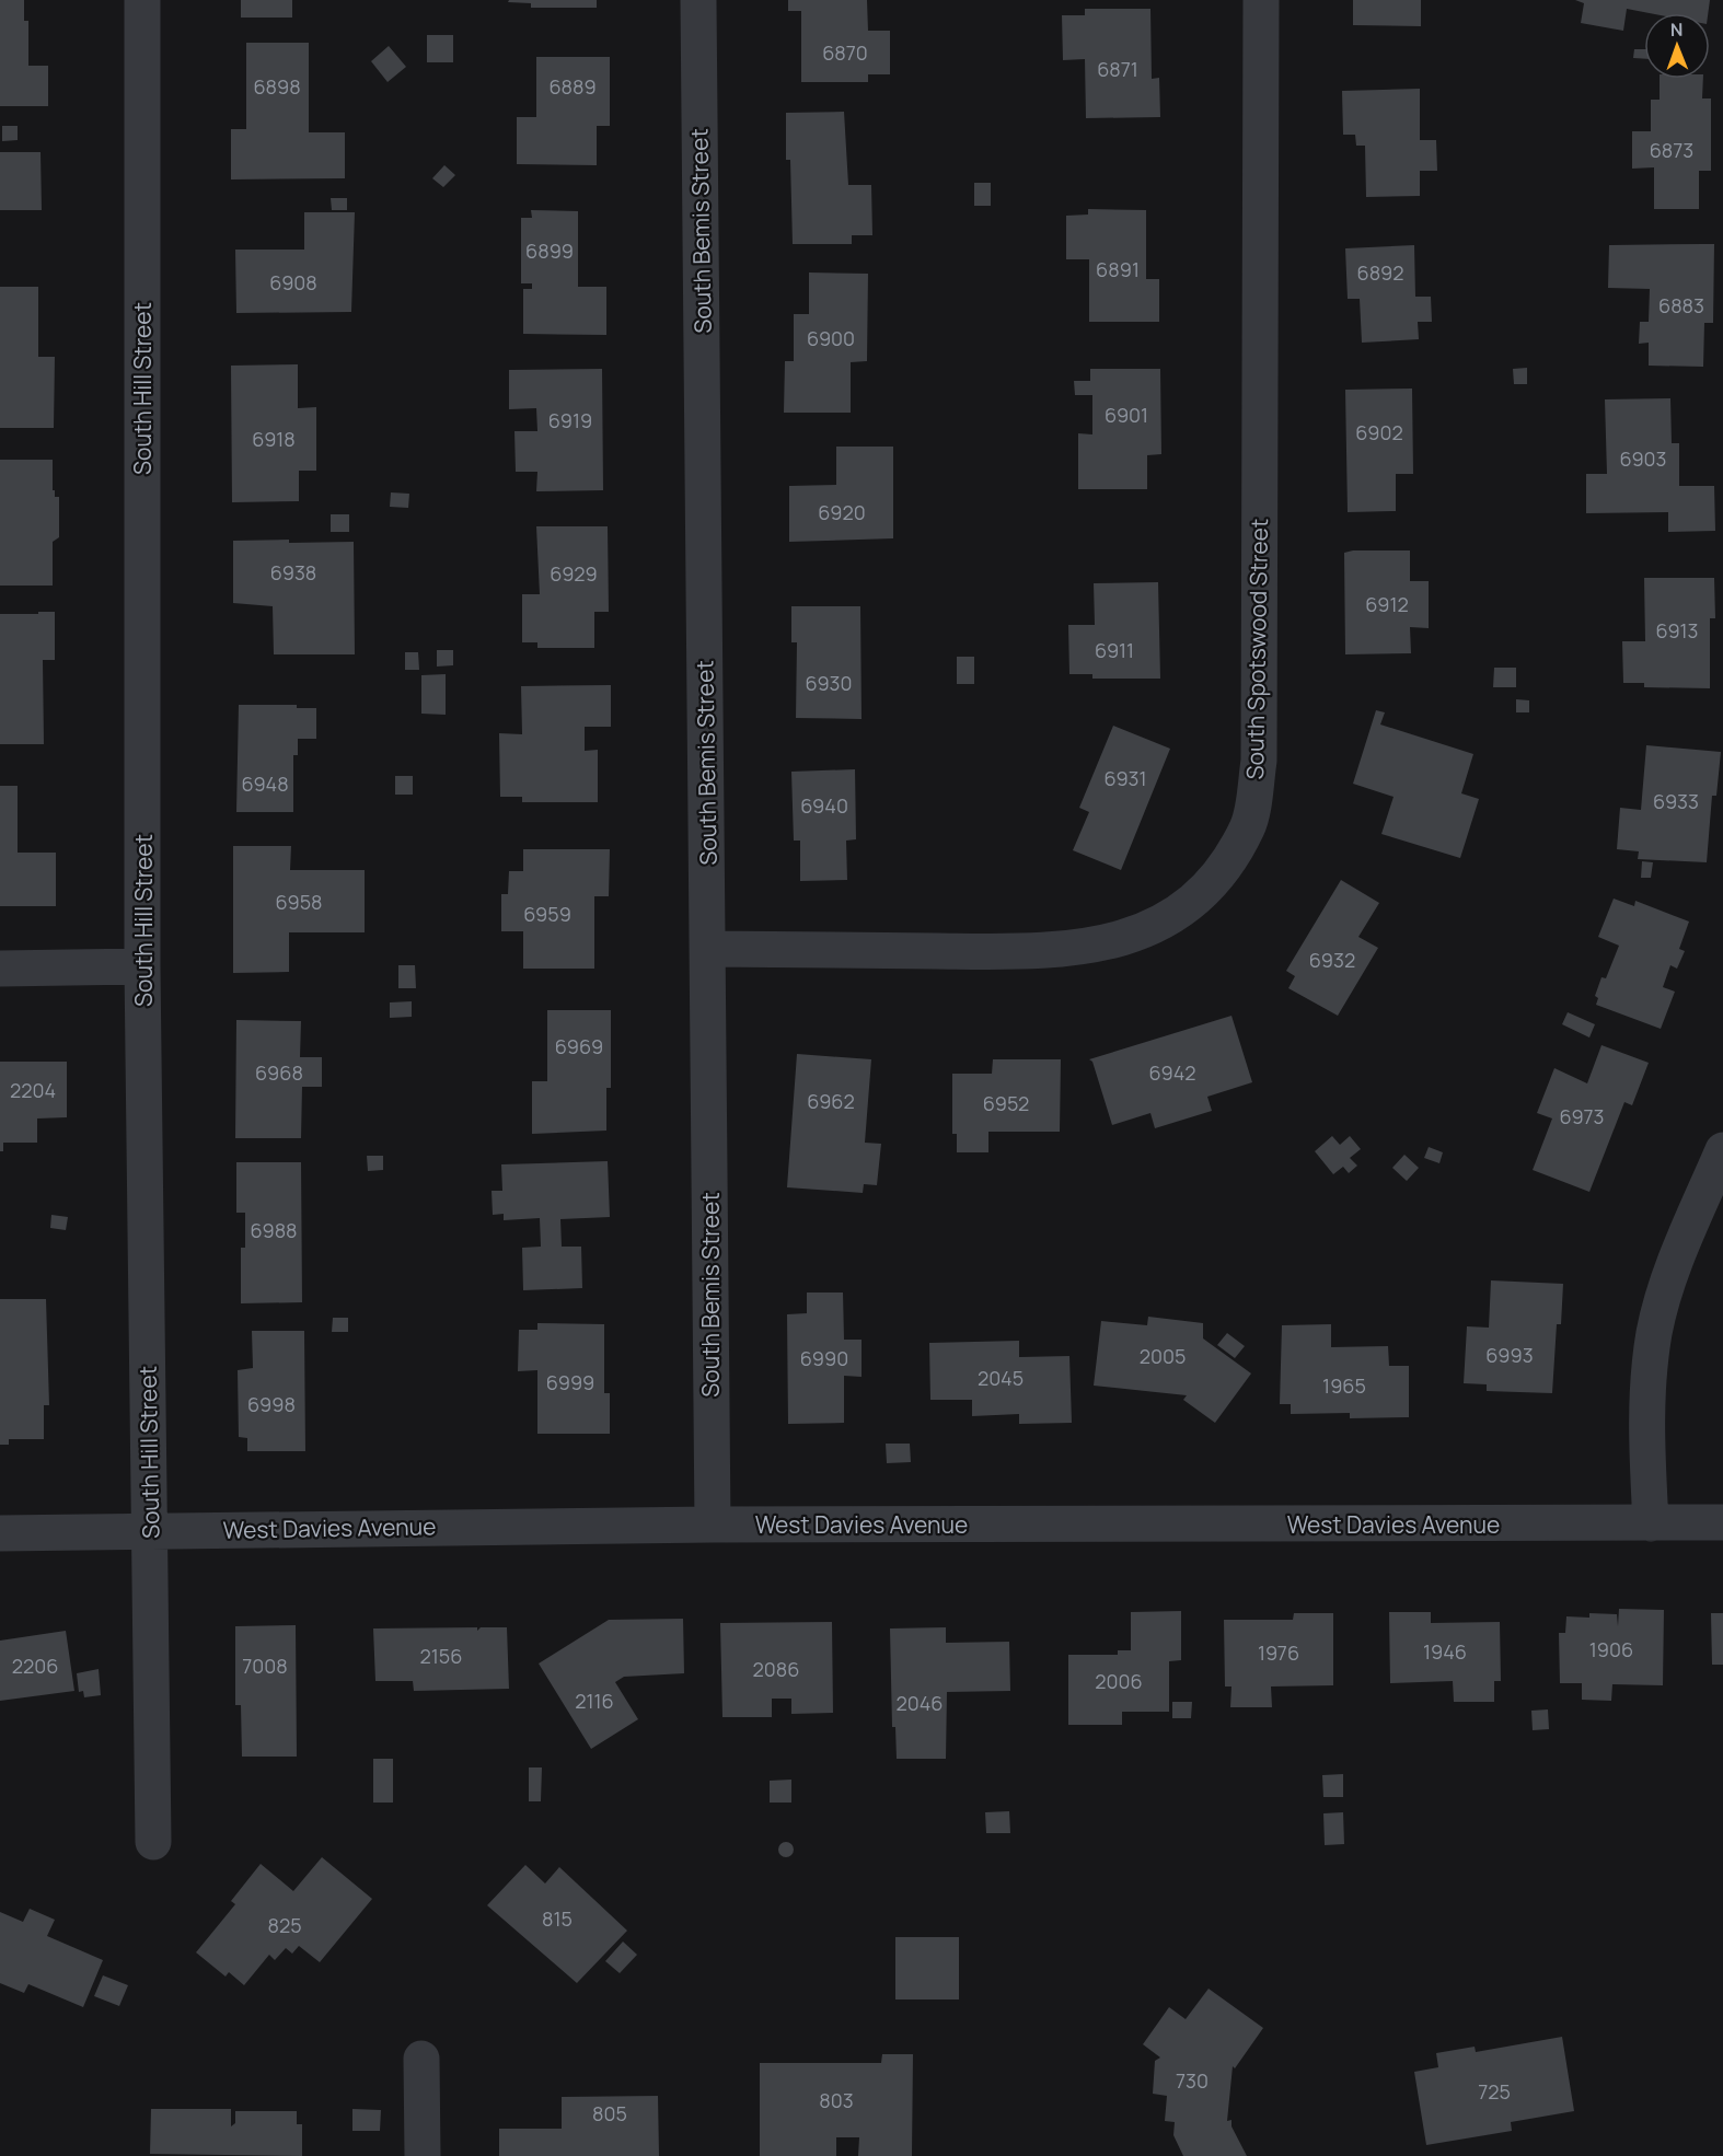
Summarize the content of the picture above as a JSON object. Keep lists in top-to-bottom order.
{
  "streets": {
    "street": [
      "South Bemis Street",
      "South Hill Street",
      "South Spotswood Street",
      "West Davies Avenue"
    ]
  },
  "crossings": [
    ["South Bemis Street", "South Spotswood Street"],
    ["South Bemis Street", "West Davies Avenue"],
    ["South Hill Street", "West Davies Avenue"]
  ],
  "house_numbers": [
    "6870",
    "6871",
    "6898",
    "6889",
    "6873",
    "6899",
    "6891",
    "6892",
    "6908",
    "6883",
    "6900",
    "6901",
    "6919",
    "6902",
    "6918",
    "6903",
    "6920",
    "6938",
    "6929",
    "6912",
    "6913",
    "6911",
    "6930",
    "6931",
    "6948",
    "6933",
    "6940",
    "6958",
    "6959",
    "6932",
    "6969",
    "6968",
    "6942",
    "2204",
    "6962",
    "6952",
    "6973",
    "6988",
    "6993",
    "2005",
    "6990",
    "2045",
    "6999",
    "1965",
    "6998",
    "1906",
    "1946",
    "1976",
    "2156",
    "2206",
    "7008",
    "2086",
    "2006",
    "2116",
    "2046",
    "815",
    "825",
    "730",
    "725",
    "803",
    "805"
  ],
  "north": "top"
}
